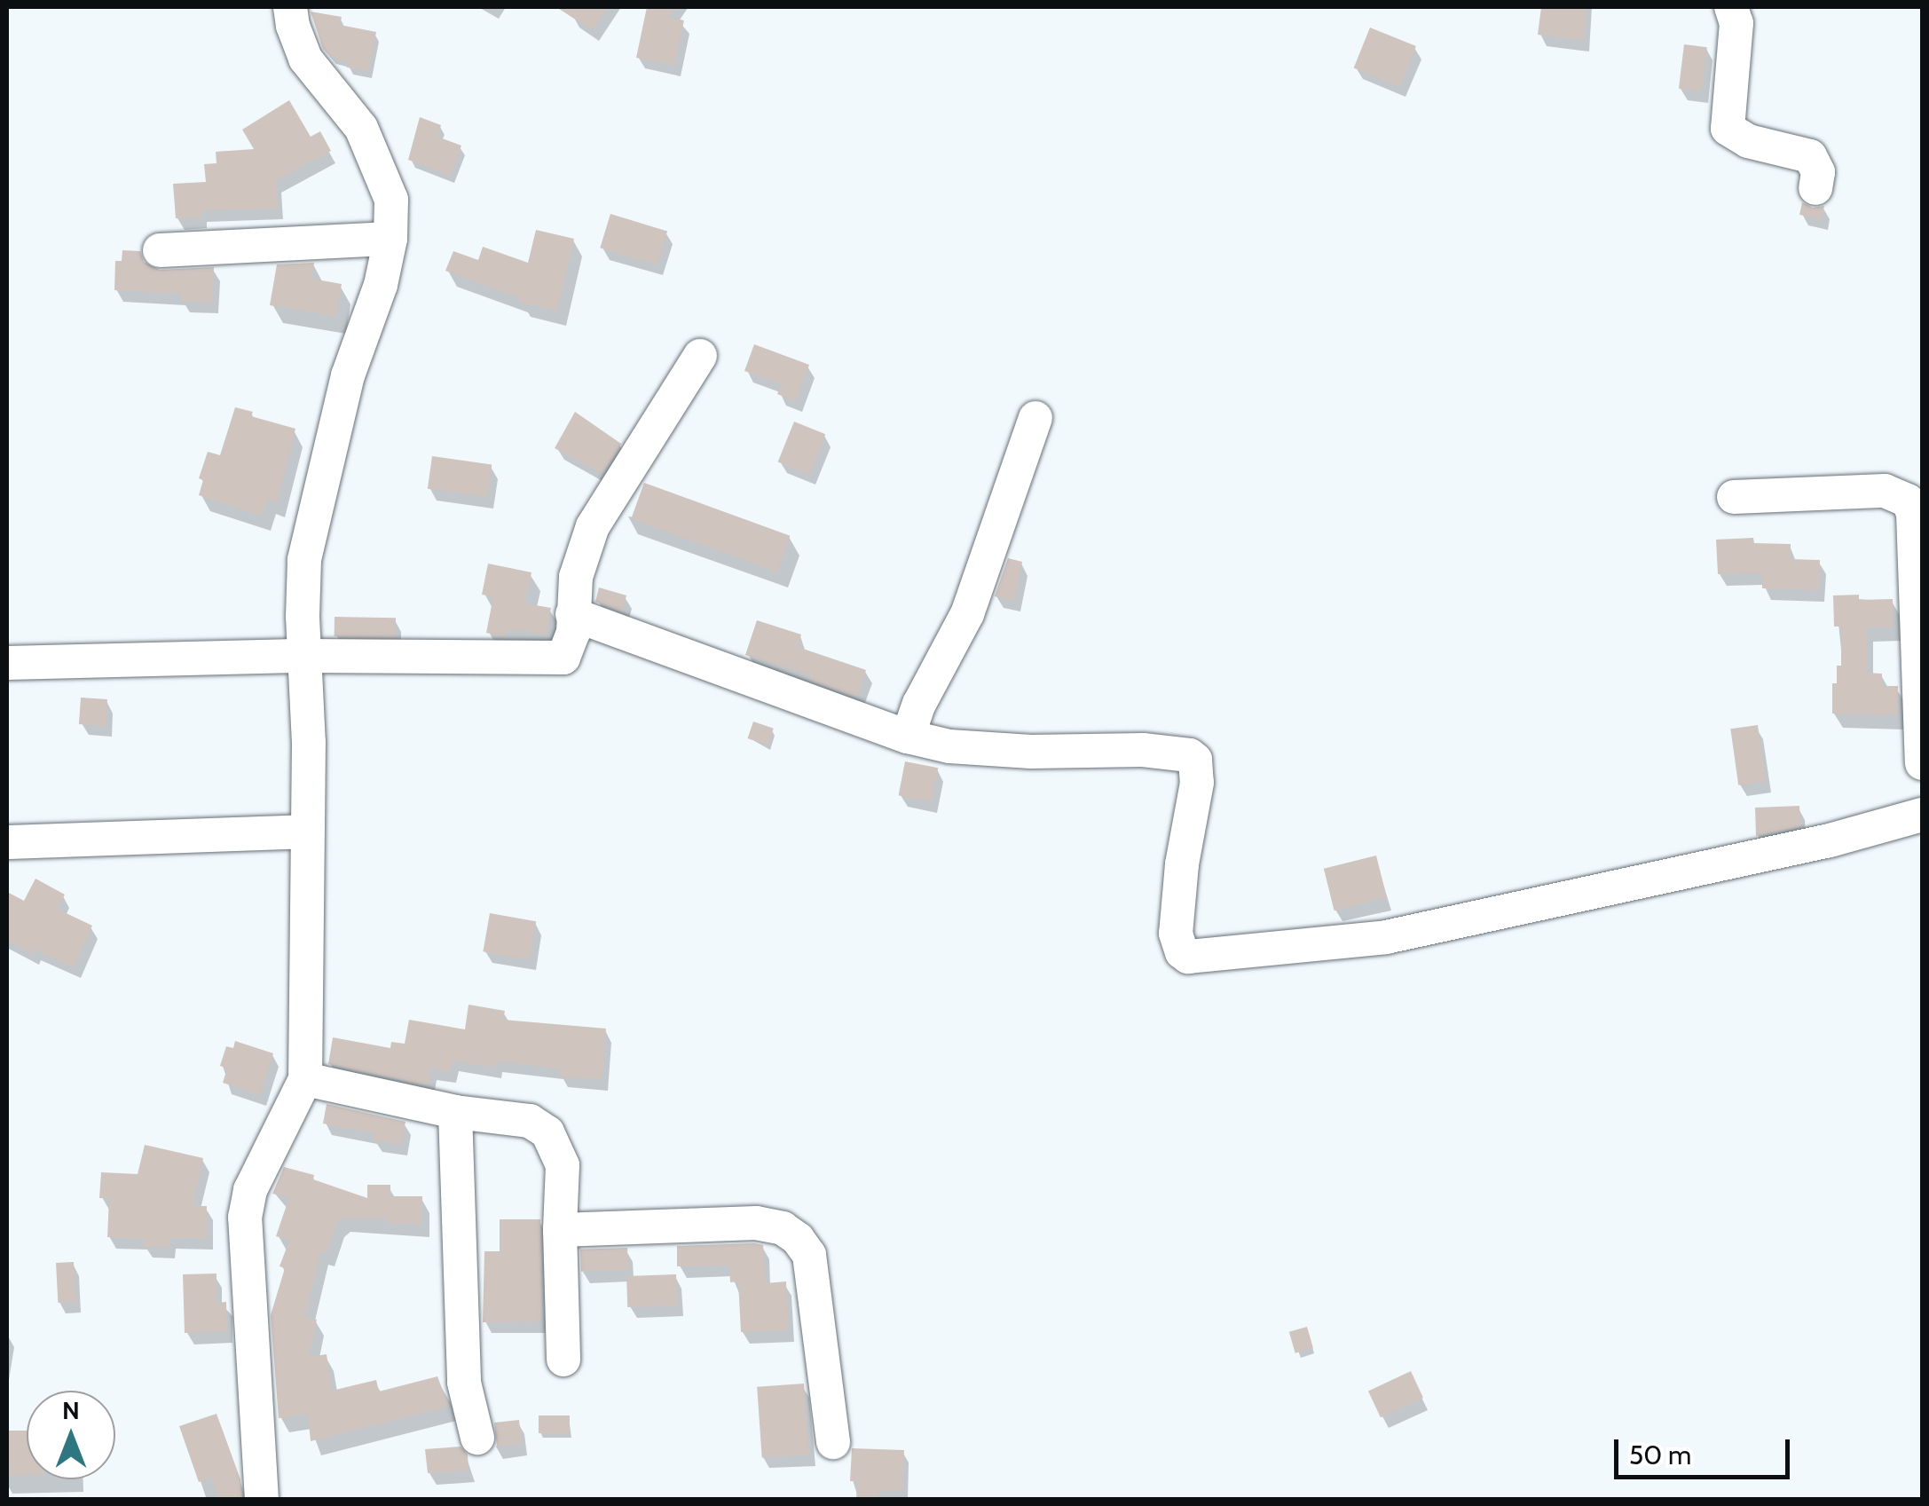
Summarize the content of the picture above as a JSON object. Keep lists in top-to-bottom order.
{
  "scale_bar": "50 m",
  "north": "top"
}
